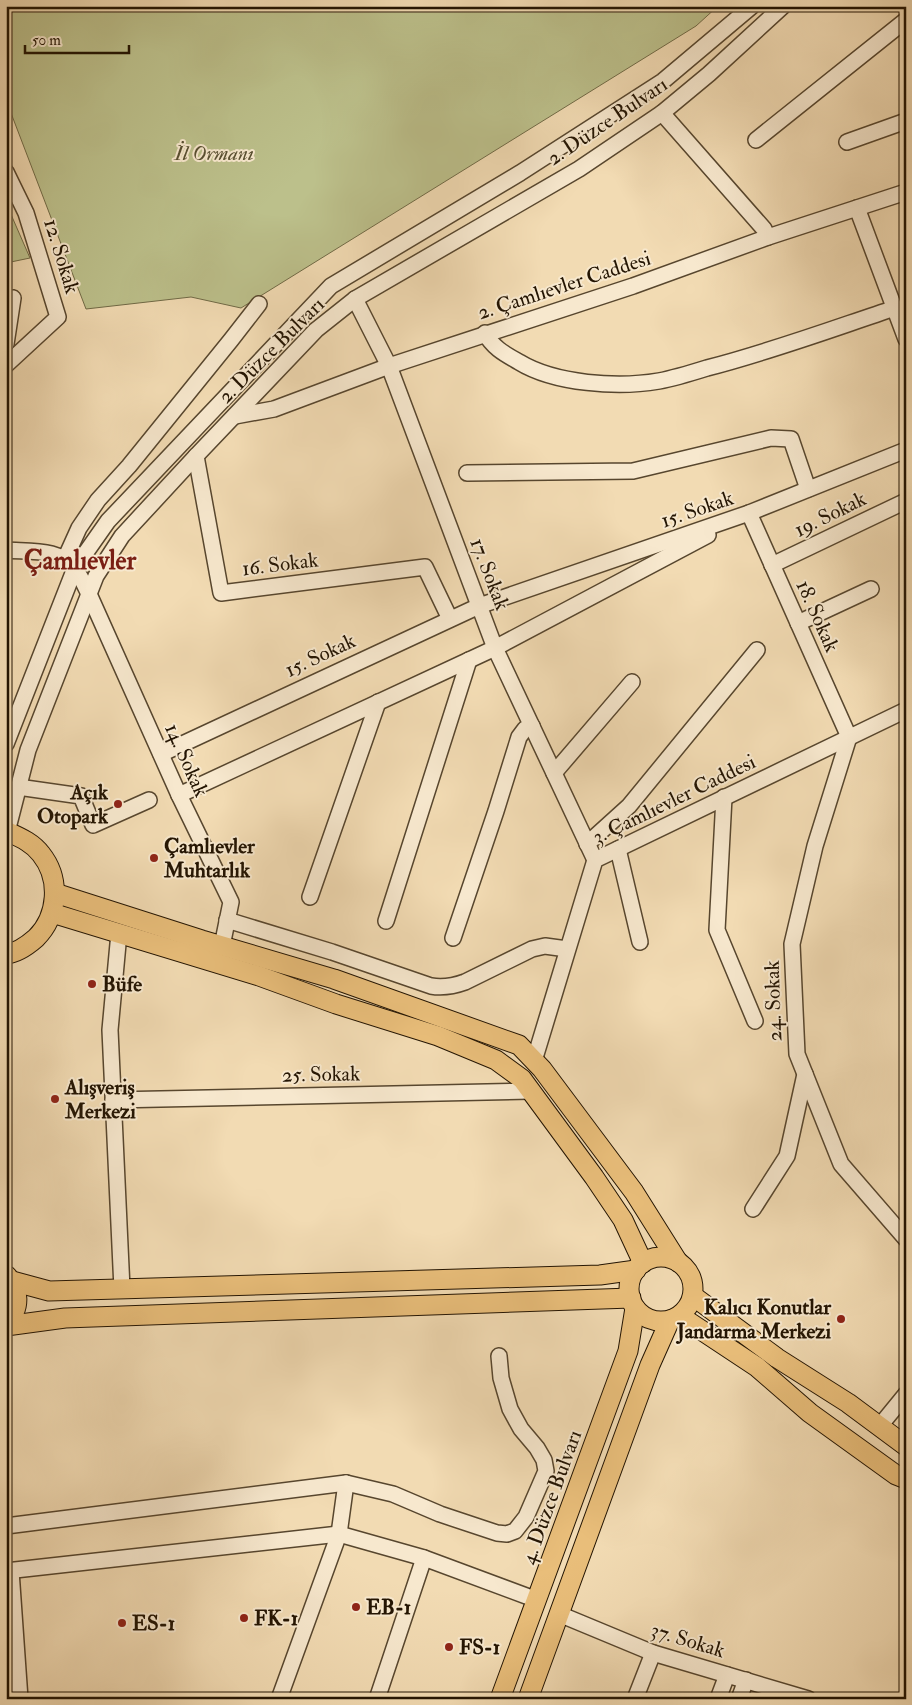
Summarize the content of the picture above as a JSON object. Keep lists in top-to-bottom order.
{
  "streets": {
    "main road": ["4. Düzce Bulvarı"],
    "street": [
      "2. Düzce Bulvarı",
      "12. Sokak",
      "2. Çamlıevler Caddesi",
      "15. Sokak",
      "19. Sokak",
      "16. Sokak",
      "17. Sokak",
      "18. Sokak",
      "14. Sokak",
      "3. Çamlıevler Caddesi",
      "24. Sokak",
      "25. Sokak",
      "37. Sokak"
    ]
  },
  "crossings": [
    ["2. Düzce Bulvarı", "2. Çamlıevler Caddesi"],
    ["2. Düzce Bulvarı", "16. Sokak"],
    ["2. Düzce Bulvarı", "17. Sokak"],
    ["2. Düzce Bulvarı", "14. Sokak"],
    ["2. Çamlıevler Caddesi", "17. Sokak"],
    ["15. Sokak", "16. Sokak"],
    ["15. Sokak", "17. Sokak"],
    ["15. Sokak", "18. Sokak"],
    ["15. Sokak", "14. Sokak"],
    ["19. Sokak", "18. Sokak"],
    ["17. Sokak", "3. Çamlıevler Caddesi"],
    ["18. Sokak", "3. Çamlıevler Caddesi"],
    ["18. Sokak", "24. Sokak"],
    ["3. Çamlıevler Caddesi", "24. Sokak"]
  ],
  "districts": ["Çamlıevler"],
  "parks": ["İl Ormanı"],
  "places": [
    "Açık Otopark",
    "Çamlıevler Muhtarlık",
    "Büfe",
    "Alışveriş Merkezi",
    "Kalıcı Konutlar Jandarma Merkezi",
    "EB-1",
    "FK-1",
    "ES-1",
    "FS-1"
  ],
  "scale_bar": "50 m"
}
